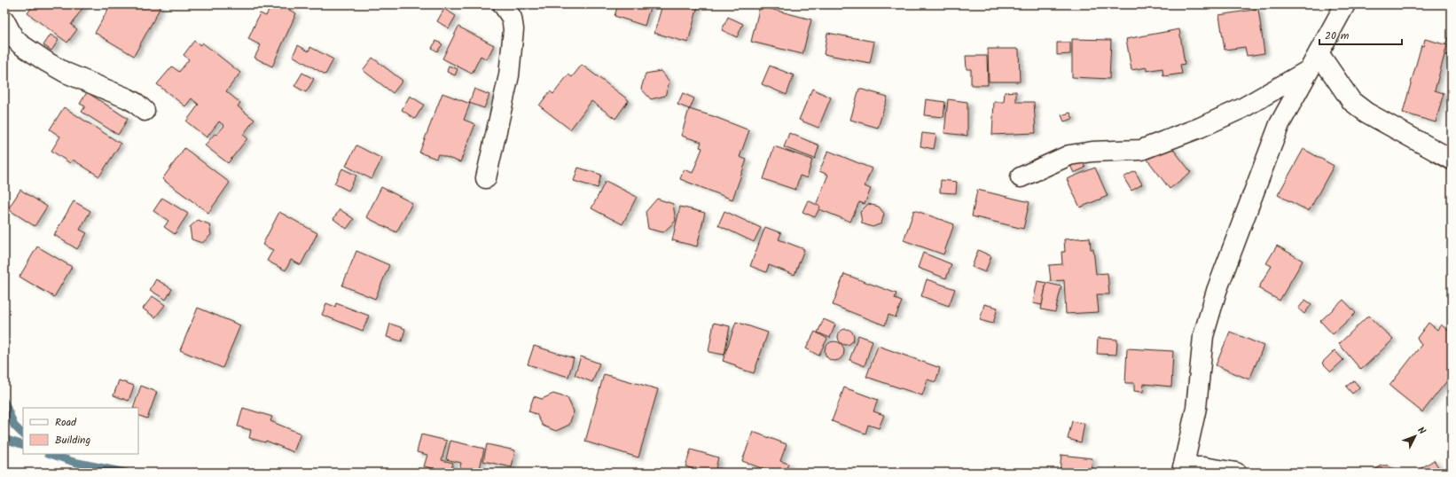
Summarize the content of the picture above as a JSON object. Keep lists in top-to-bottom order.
{
  "legend": ["Road", "Building"],
  "scale_bar": "20 m",
  "north": "top right"
}
